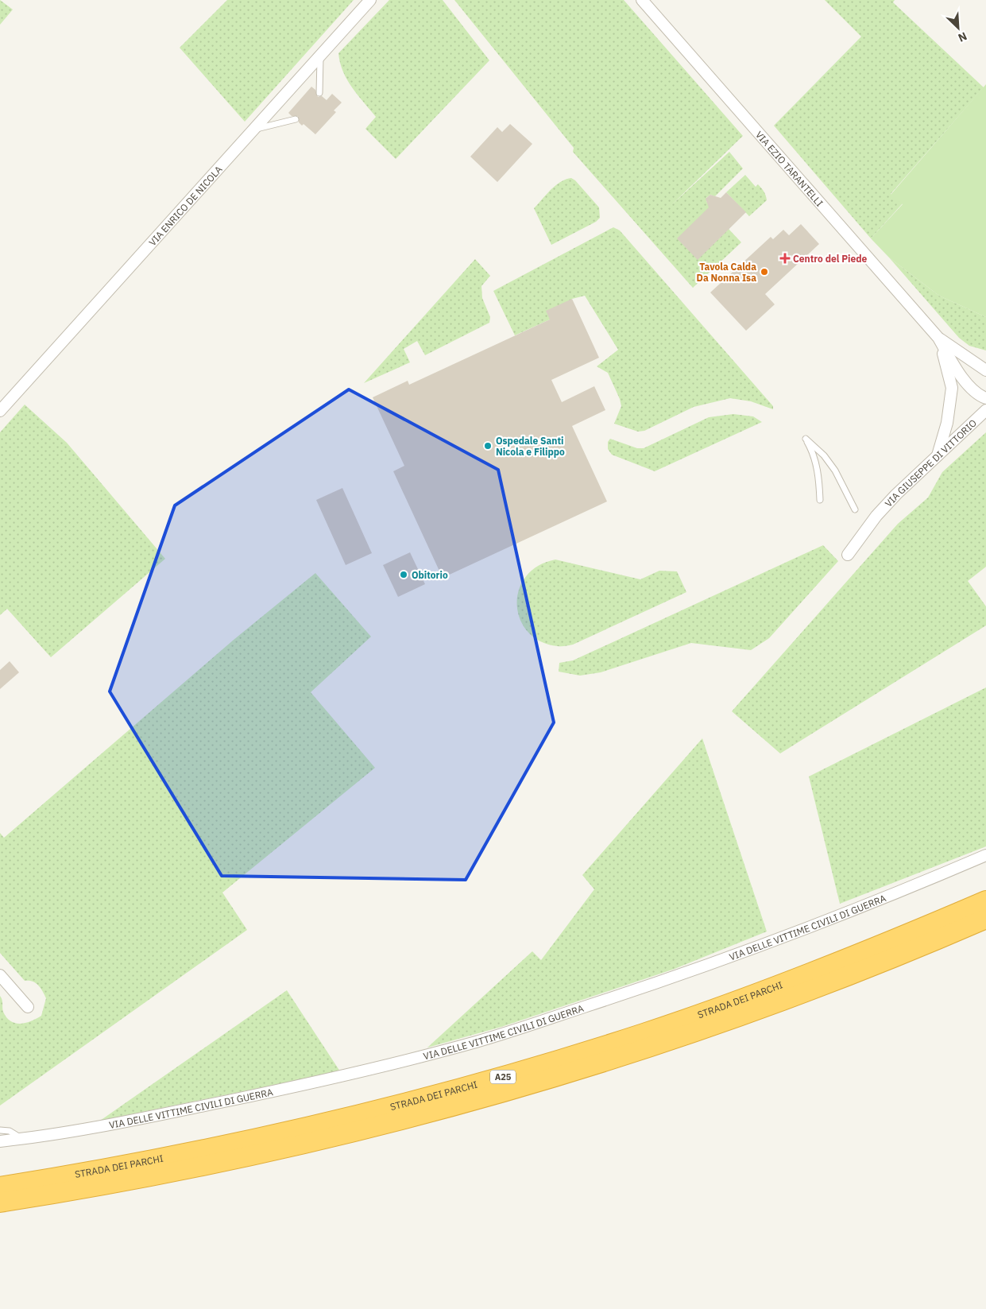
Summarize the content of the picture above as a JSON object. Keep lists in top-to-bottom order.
{
  "streets": {
    "highway": ["STRADA DEI PARCHI", "A25"],
    "street": [
      "VIA EZIO TARANTELLI",
      "VIA ENRICO DE NICOLA",
      "VIA GIUSEPPE DI VITTORIO",
      "VIA DELLE VITTIME CIVILI DI GUERRA"
    ]
  },
  "places": {
    "health": ["Centro del Piede"],
    "other": ["Tavola Calda Da Nonna Isa", "Ospedale Santi Nicola e Filippo", "Obitorio"]
  },
  "north": "bottom right"
}
